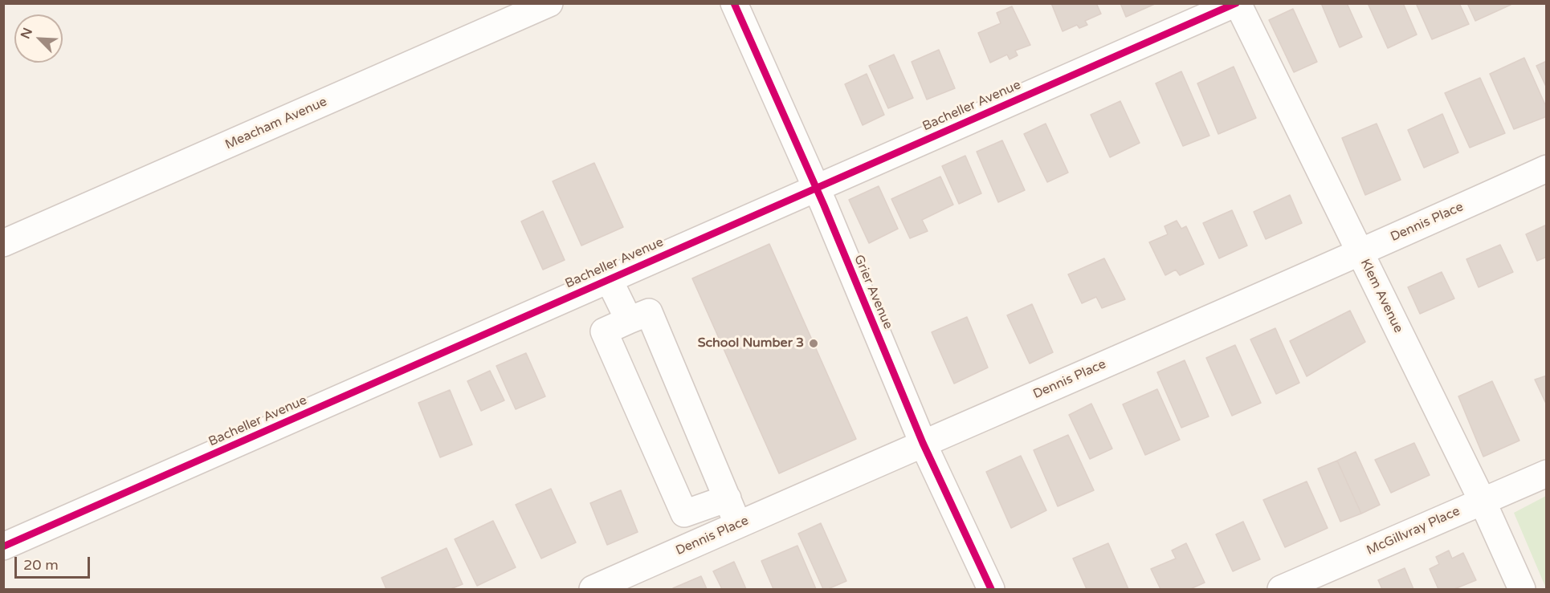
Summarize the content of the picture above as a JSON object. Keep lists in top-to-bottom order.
{
  "streets": {
    "street": [
      "Bacheller Avenue",
      "Meacham Avenue",
      "Dennis Place",
      "Grier Avenue",
      "Klem Avenue",
      "McGillvray Place"
    ]
  },
  "crossings": [
    ["Bacheller Avenue", "Grier Avenue"],
    ["Bacheller Avenue", "Klem Avenue"],
    ["Dennis Place", "Grier Avenue"],
    ["Dennis Place", "Klem Avenue"],
    ["Klem Avenue", "McGillvray Place"]
  ],
  "places": ["School Number 3"],
  "scale_bar": "20 m",
  "north": "top left"
}
